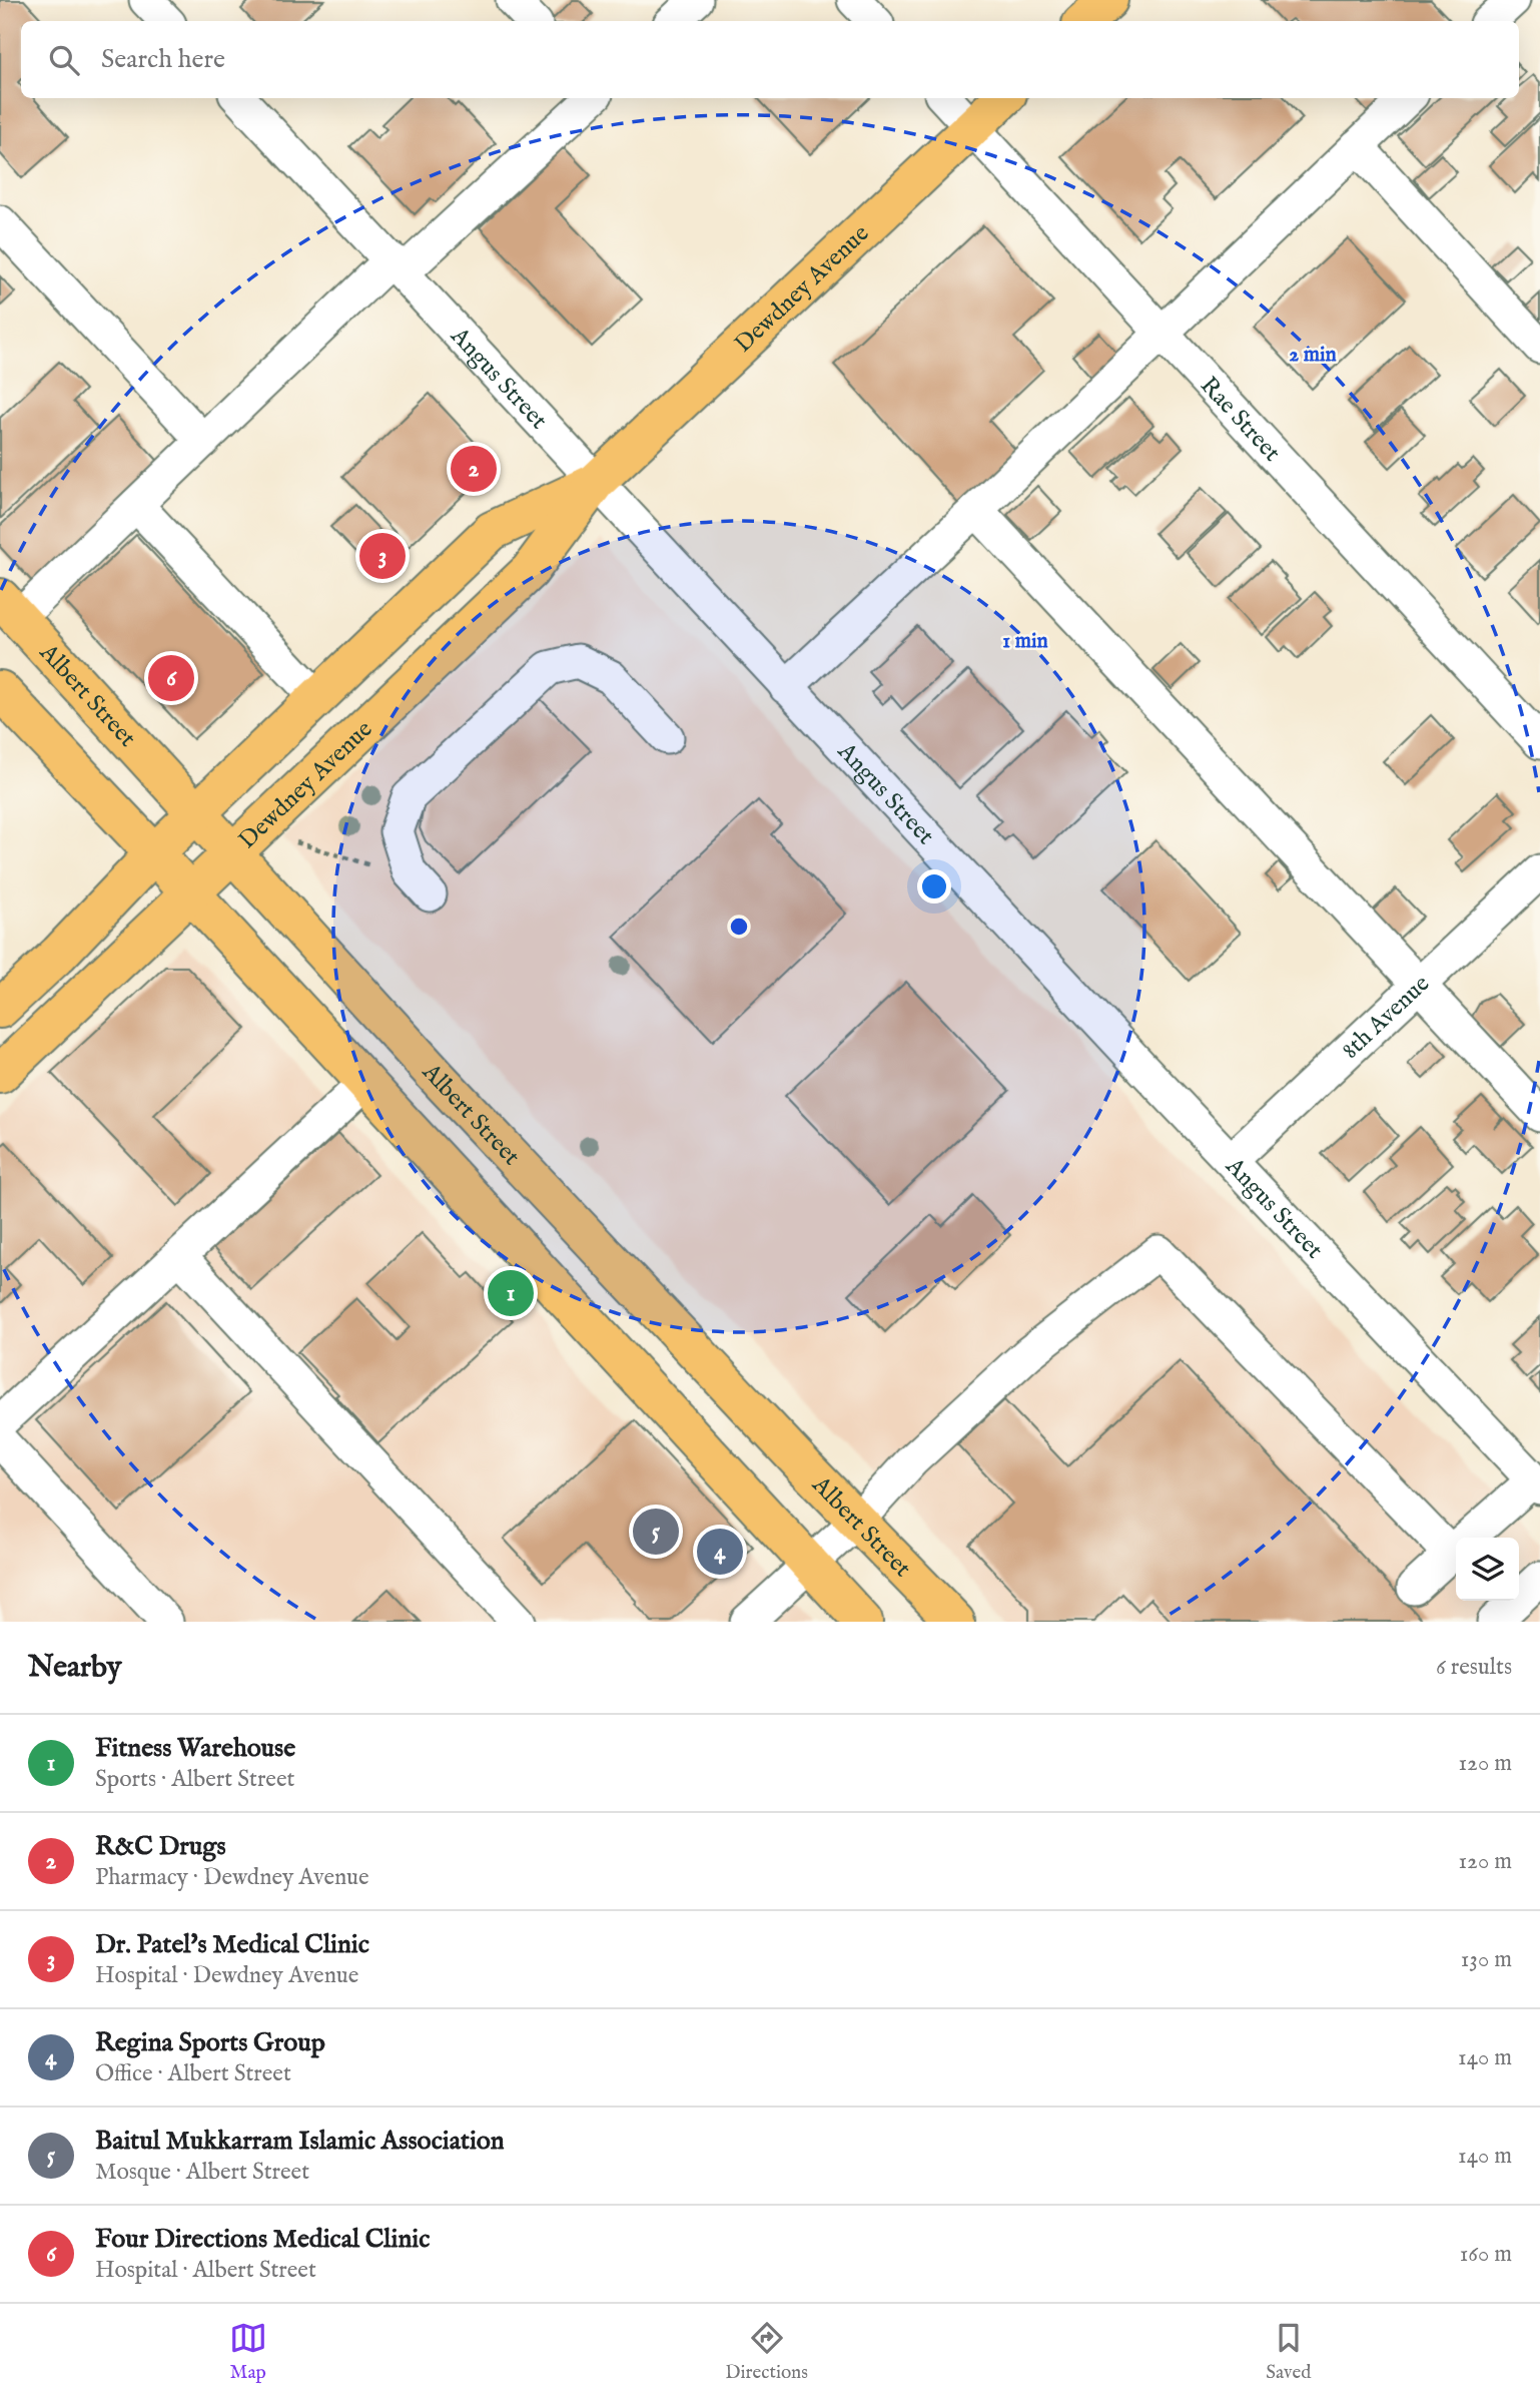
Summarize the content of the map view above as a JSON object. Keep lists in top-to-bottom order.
{
  "streets": {
    "main road": ["Dewdney Avenue", "Albert Street"],
    "street": ["Angus Street", "Rae Street", "8th Avenue"]
  },
  "crossings": [
    ["Dewdney Avenue", "Angus Street"],
    ["Dewdney Avenue", "Rae Street"],
    ["Dewdney Avenue", "Albert Street"],
    ["Angus Street", "8th Avenue"]
  ],
  "page": {
    "search": "Search here",
    "pins": [
      "2",
      "3",
      "6",
      "1",
      "5",
      "4"
    ],
    "heading": ["Nearby", "6 results"],
    "list": [
      {
        "mark": "1",
        "name": "Fitness Warehouse",
        "note": "Sports · Albert Street",
        "value": "120 m"
      },
      {
        "mark": "2",
        "name": "R&C Drugs",
        "note": "Pharmacy · Dewdney Avenue",
        "value": "120 m"
      },
      {
        "mark": "3",
        "name": "Dr. Patel's Medical Clinic",
        "note": "Hospital · Dewdney Avenue",
        "value": "130 m"
      },
      {
        "mark": "4",
        "name": "Regina Sports Group",
        "note": "Office · Albert Street",
        "value": "140 m"
      },
      {
        "mark": "5",
        "name": "Baitul Mukkarram Islamic Association",
        "note": "Mosque · Albert Street",
        "value": "140 m"
      },
      {
        "mark": "6",
        "name": "Four Directions Medical Clinic",
        "note": "Hospital · Albert Street",
        "value": "160 m"
      }
    ],
    "nav": ["Map", "Directions", "Saved"]
  },
  "rings": ["2 min", "1 min"]
}
